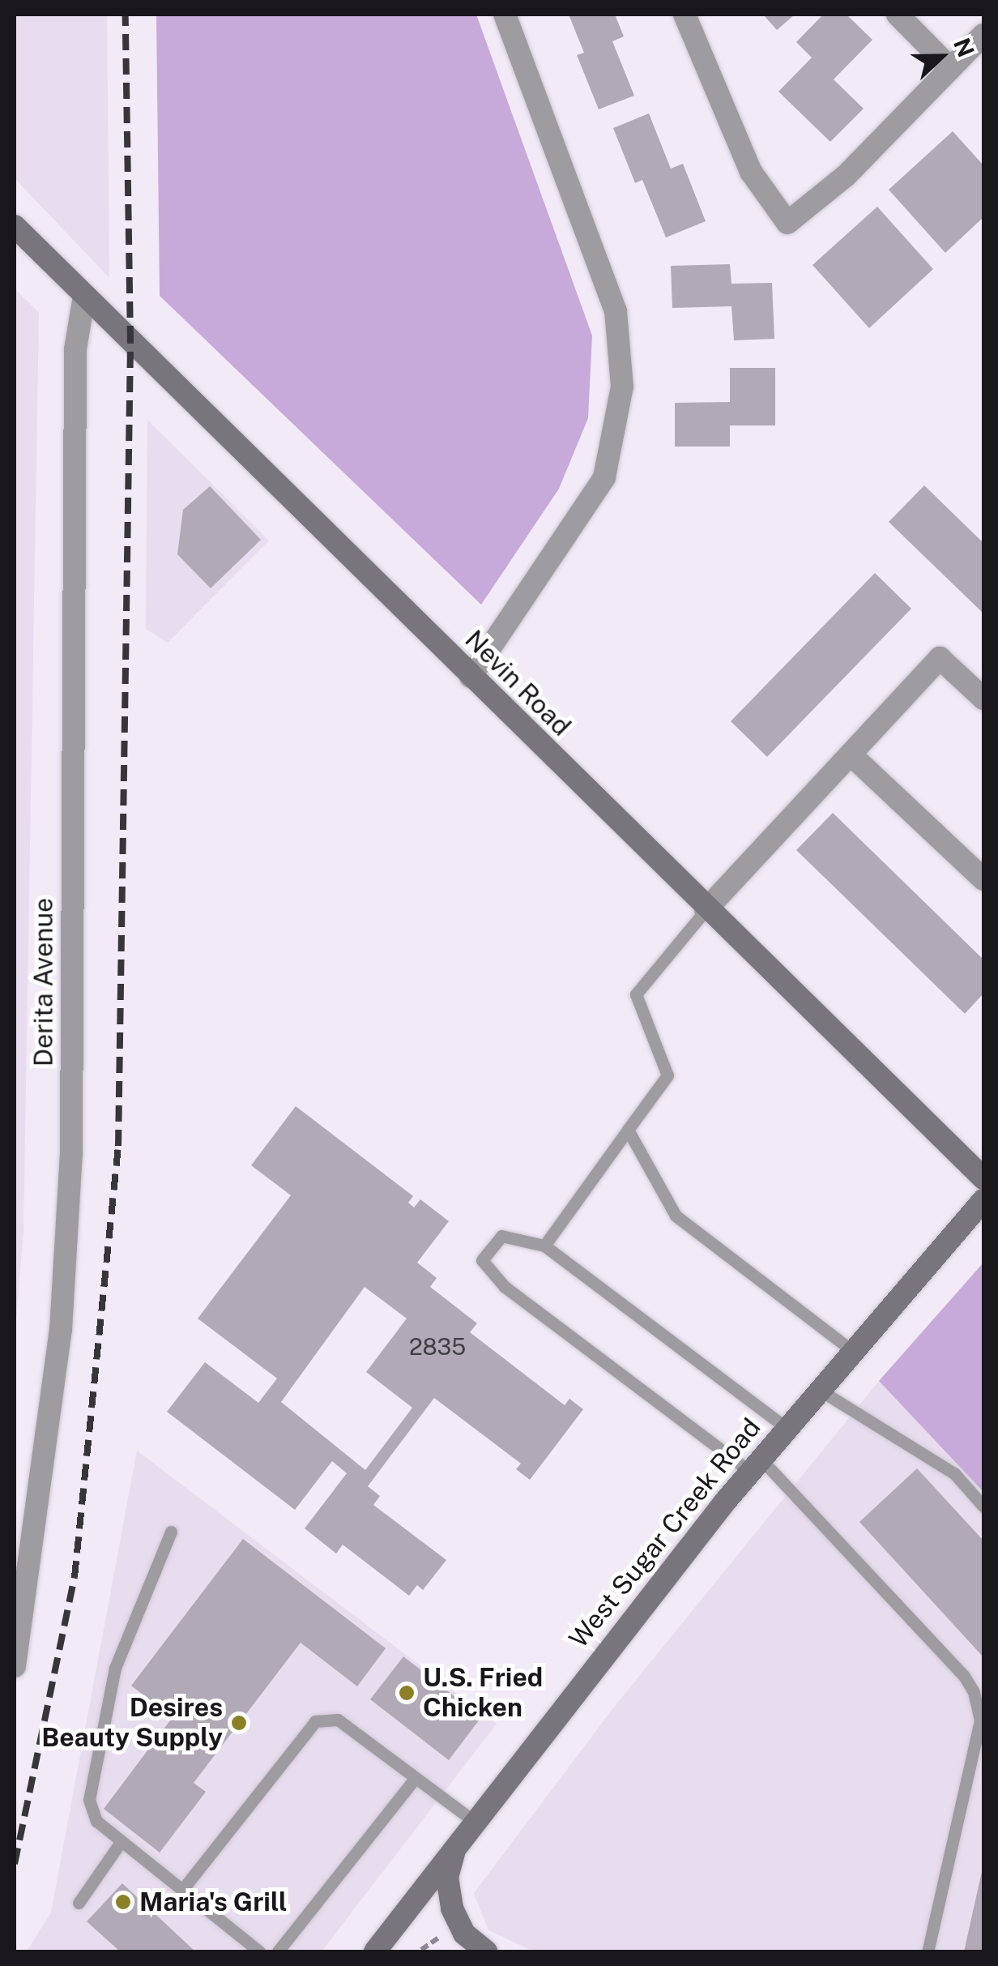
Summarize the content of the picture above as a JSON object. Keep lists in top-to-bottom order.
{
  "streets": {
    "main road": ["Nevin Road", "West Sugar Creek Road"],
    "street": ["Derita Avenue"]
  },
  "crossings": [
    ["Nevin Road", "Derita Avenue"]
  ],
  "places": ["U.S. Fried Chicken", "Desires Beauty Supply", "Maria's Grill"],
  "house_numbers": ["2835"],
  "north": "right"
}
